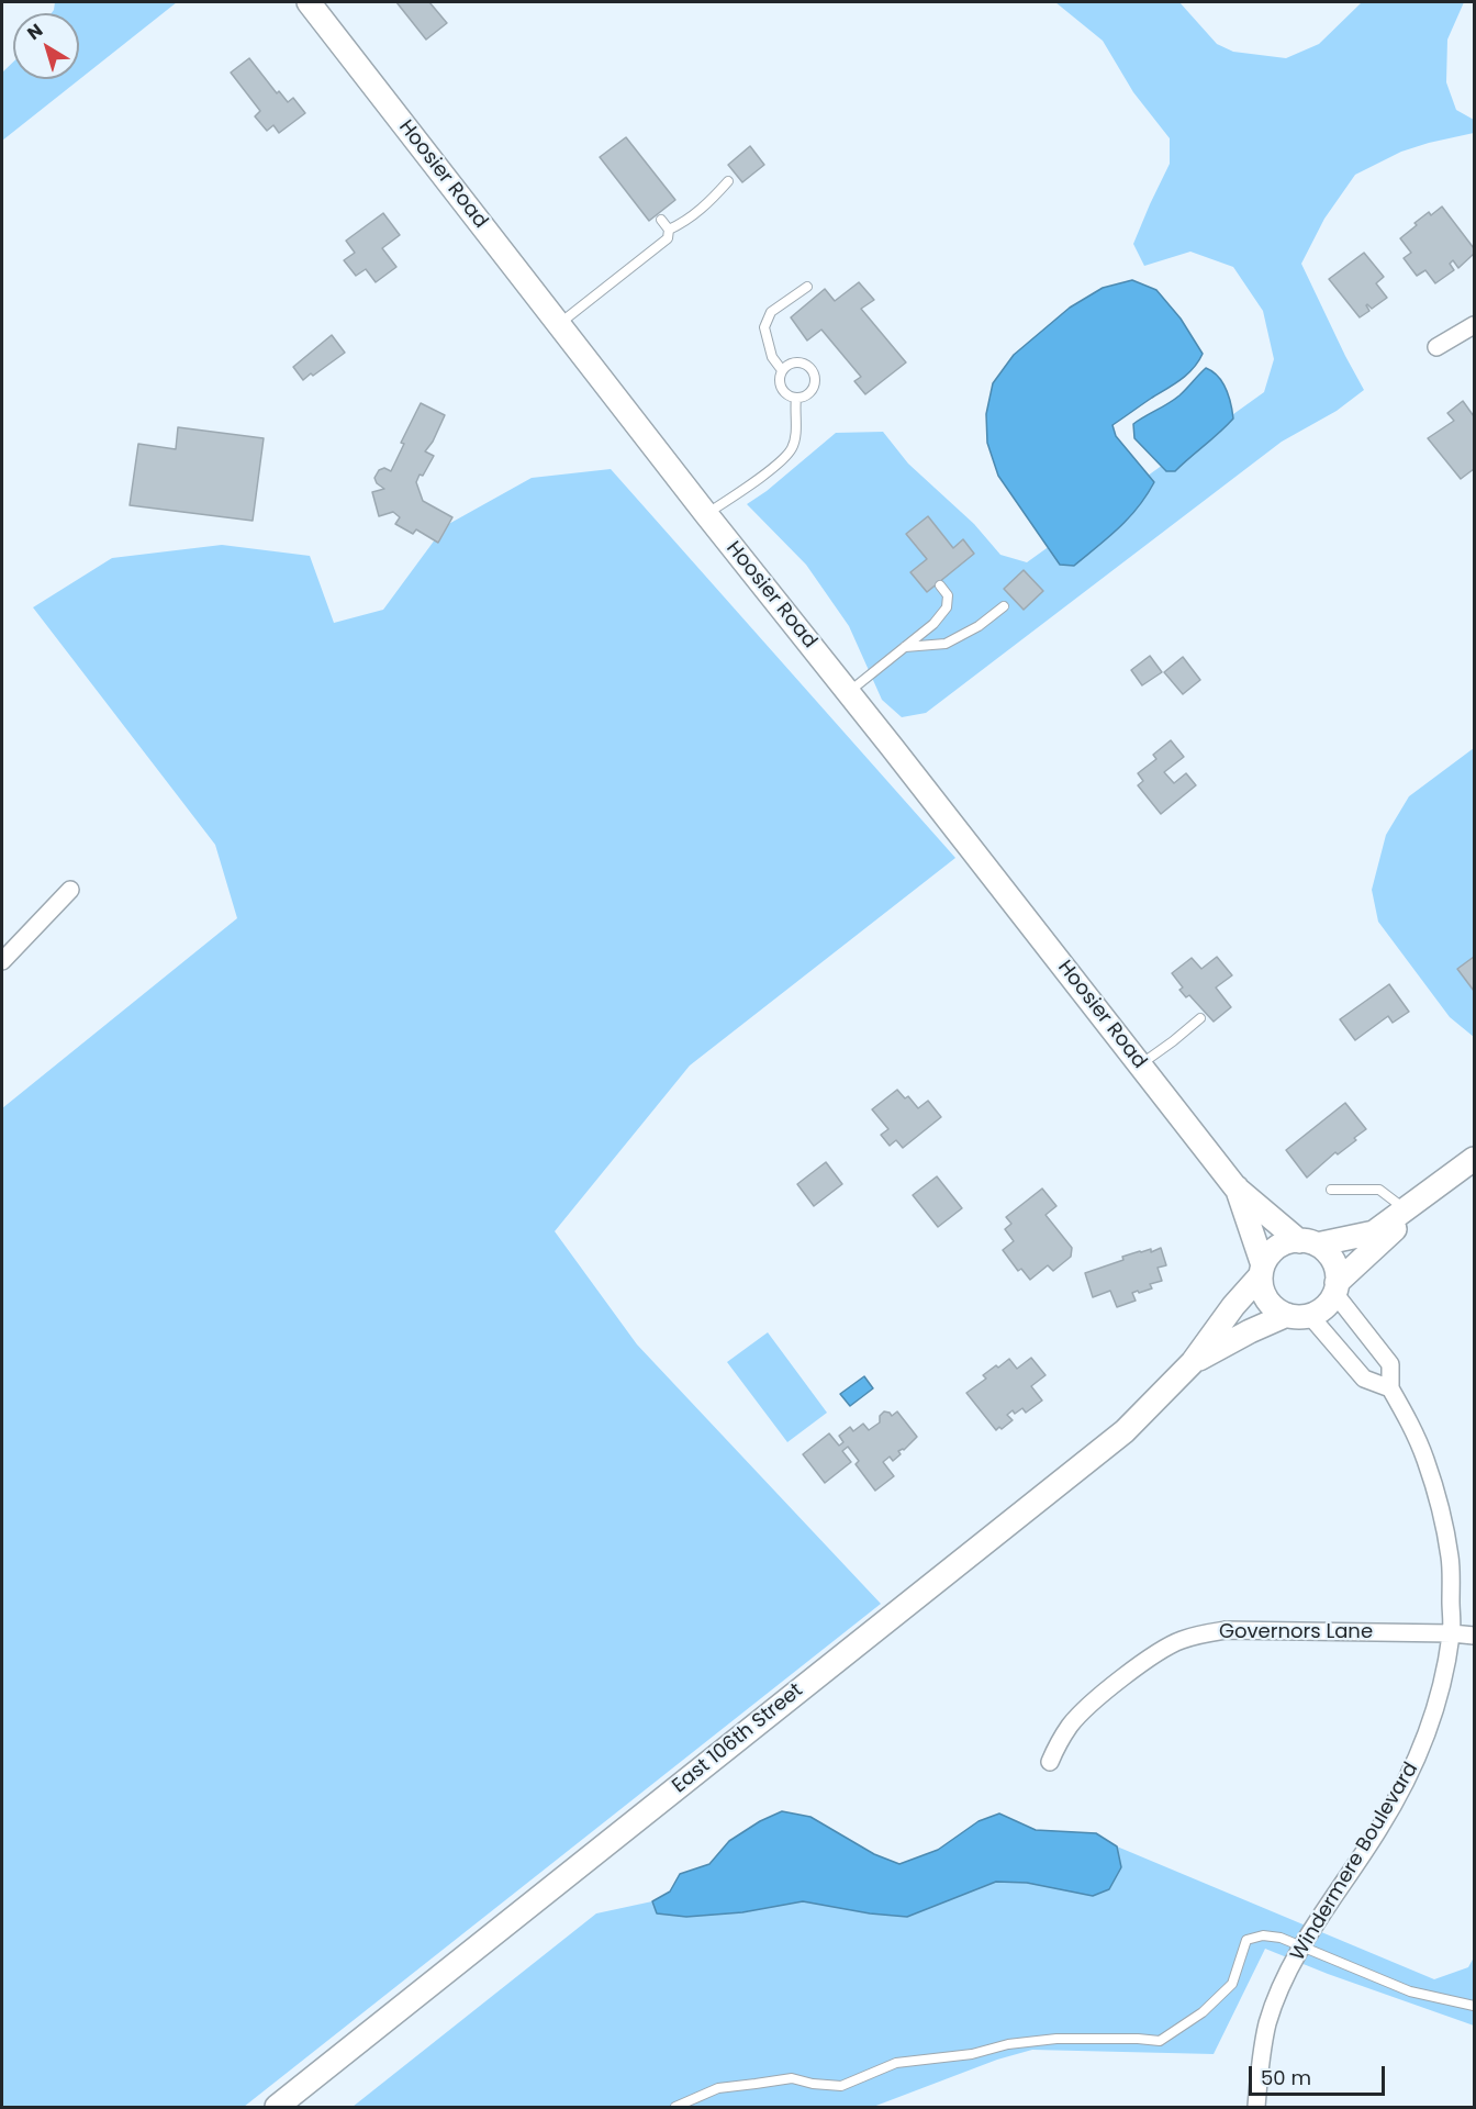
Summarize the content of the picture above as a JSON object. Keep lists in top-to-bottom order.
{
  "streets": {
    "street": [
      "Hoosier Road",
      "Governors Lane",
      "East 106th Street",
      "Windermere Boulevard"
    ]
  },
  "crossings": [
    ["Hoosier Road", "East 106th Street"],
    ["Hoosier Road", "Windermere Boulevard"],
    ["Governors Lane", "Windermere Boulevard"],
    ["East 106th Street", "Windermere Boulevard"]
  ],
  "scale_bar": "50 m",
  "north": "top left"
}
